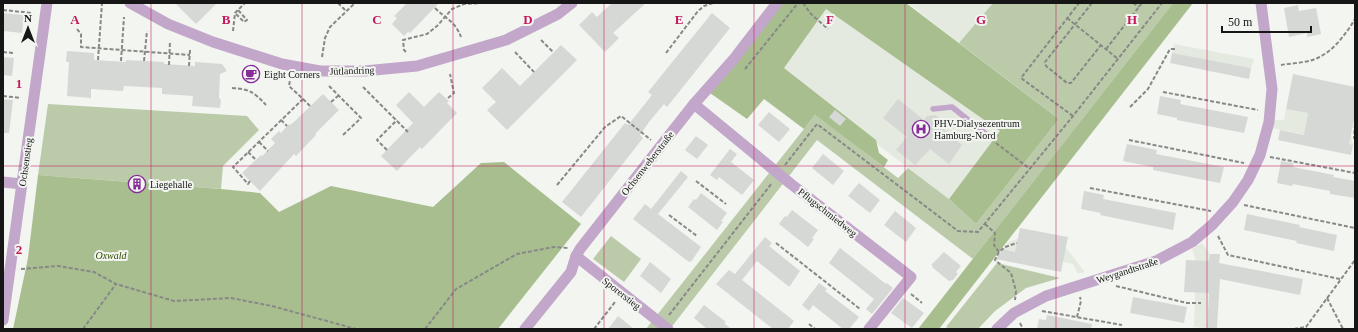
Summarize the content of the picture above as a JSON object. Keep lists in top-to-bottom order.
{
  "streets": {
    "street": [
      "Jütlandring",
      "Ochsenstieg",
      "Ochsenweberstraße",
      "Pflugschmiedweg",
      "Weygandtstraße",
      "Sporerstieg"
    ]
  },
  "crossings": [
    ["Ochsenweberstraße", "Pflugschmiedweg"],
    ["Ochsenweberstraße", "Sporerstieg"]
  ],
  "parks": ["Oxwald"],
  "places": {
    "cafe": ["Eight Corners"],
    "hospital": ["PHV-Dialysezentrum Hamburg-Nord"],
    "building": ["Liegehalle"]
  },
  "scale_bar": "50 m",
  "north": "top",
  "grid": {
    "columns": [
      "A",
      "B",
      "C",
      "D",
      "E",
      "F",
      "G",
      "H"
    ],
    "rows": ["1", "2"]
  }
}
